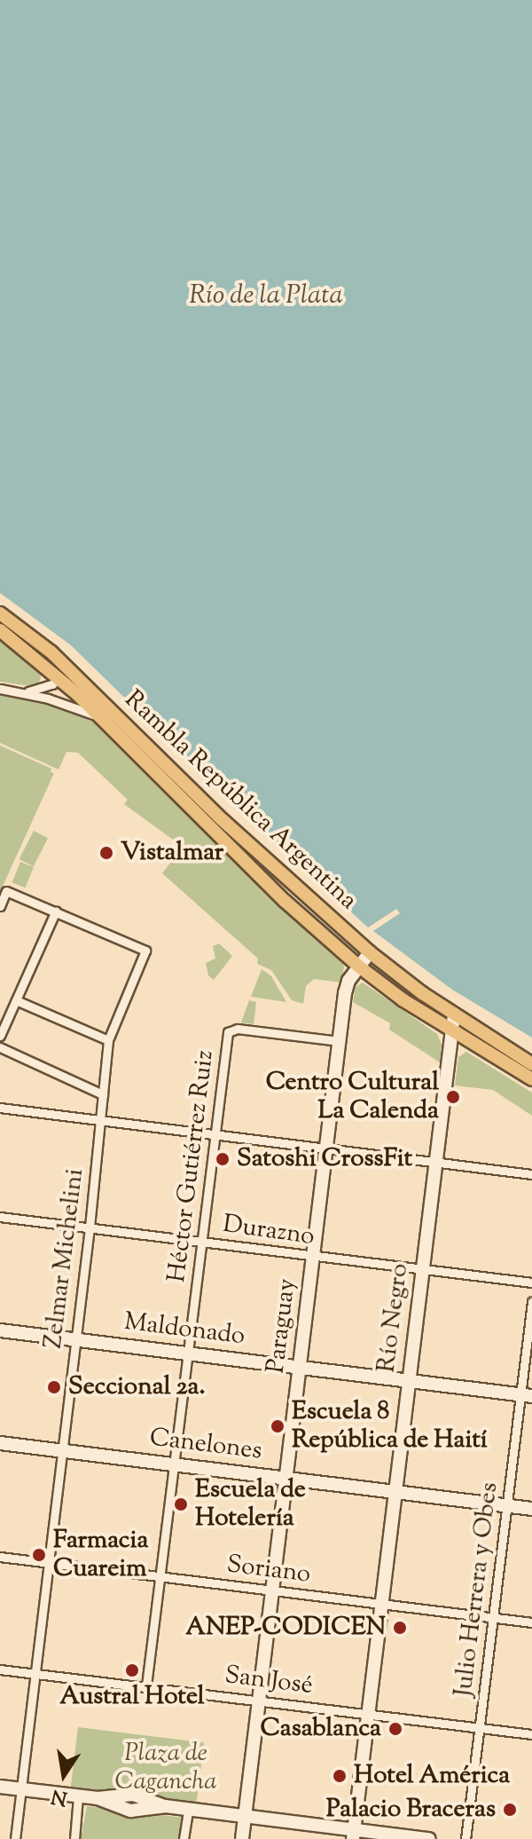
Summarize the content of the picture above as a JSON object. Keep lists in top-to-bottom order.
{
  "streets": {
    "main road": ["Rambla República Argentina"],
    "street": [
      "Héctor Gutiérrez Ruiz",
      "Durazno",
      "Zelmar Michelini",
      "Río Negro",
      "Paraguay",
      "Maldonado",
      "Canelones",
      "Soriano",
      "Julio Herrera y Obes",
      "San José"
    ]
  },
  "crossings": [
    ["Rambla República Argentina", "Río Negro"],
    ["Rambla República Argentina", "Paraguay"],
    ["Héctor Gutiérrez Ruiz", "Durazno"],
    ["Héctor Gutiérrez Ruiz", "Paraguay"],
    ["Héctor Gutiérrez Ruiz", "Maldonado"],
    ["Héctor Gutiérrez Ruiz", "Canelones"],
    ["Héctor Gutiérrez Ruiz", "Soriano"],
    ["Héctor Gutiérrez Ruiz", "San José"],
    ["Durazno", "Zelmar Michelini"],
    ["Durazno", "Río Negro"],
    ["Durazno", "Paraguay"],
    ["Zelmar Michelini", "Maldonado"],
    ["Zelmar Michelini", "Canelones"],
    ["Zelmar Michelini", "Soriano"],
    ["Zelmar Michelini", "San José"],
    ["Río Negro", "Maldonado"],
    ["Río Negro", "Canelones"],
    ["Río Negro", "Soriano"],
    ["Río Negro", "San José"],
    ["Paraguay", "Maldonado"],
    ["Paraguay", "Canelones"],
    ["Paraguay", "Soriano"],
    ["Paraguay", "San José"],
    ["Maldonado", "Julio Herrera y Obes"],
    ["Canelones", "Julio Herrera y Obes"],
    ["Soriano", "Julio Herrera y Obes"],
    ["Julio Herrera y Obes", "San José"]
  ],
  "water": ["Río de la Plata"],
  "parks": ["Plaza de Cagancha"],
  "places": [
    "Vistalmar",
    "Centro Cultural La Calenda",
    "Satoshi CrossFit",
    "Seccional 2a.",
    "Escuela 8 República de Haití",
    "Escuela de Hotelería",
    "Farmacia Cuareim",
    "ANEP-CODICEN",
    "Austral Hotel",
    "Casablanca",
    "Hotel América",
    "Palacio Braceras"
  ],
  "north": "bottom"
}
